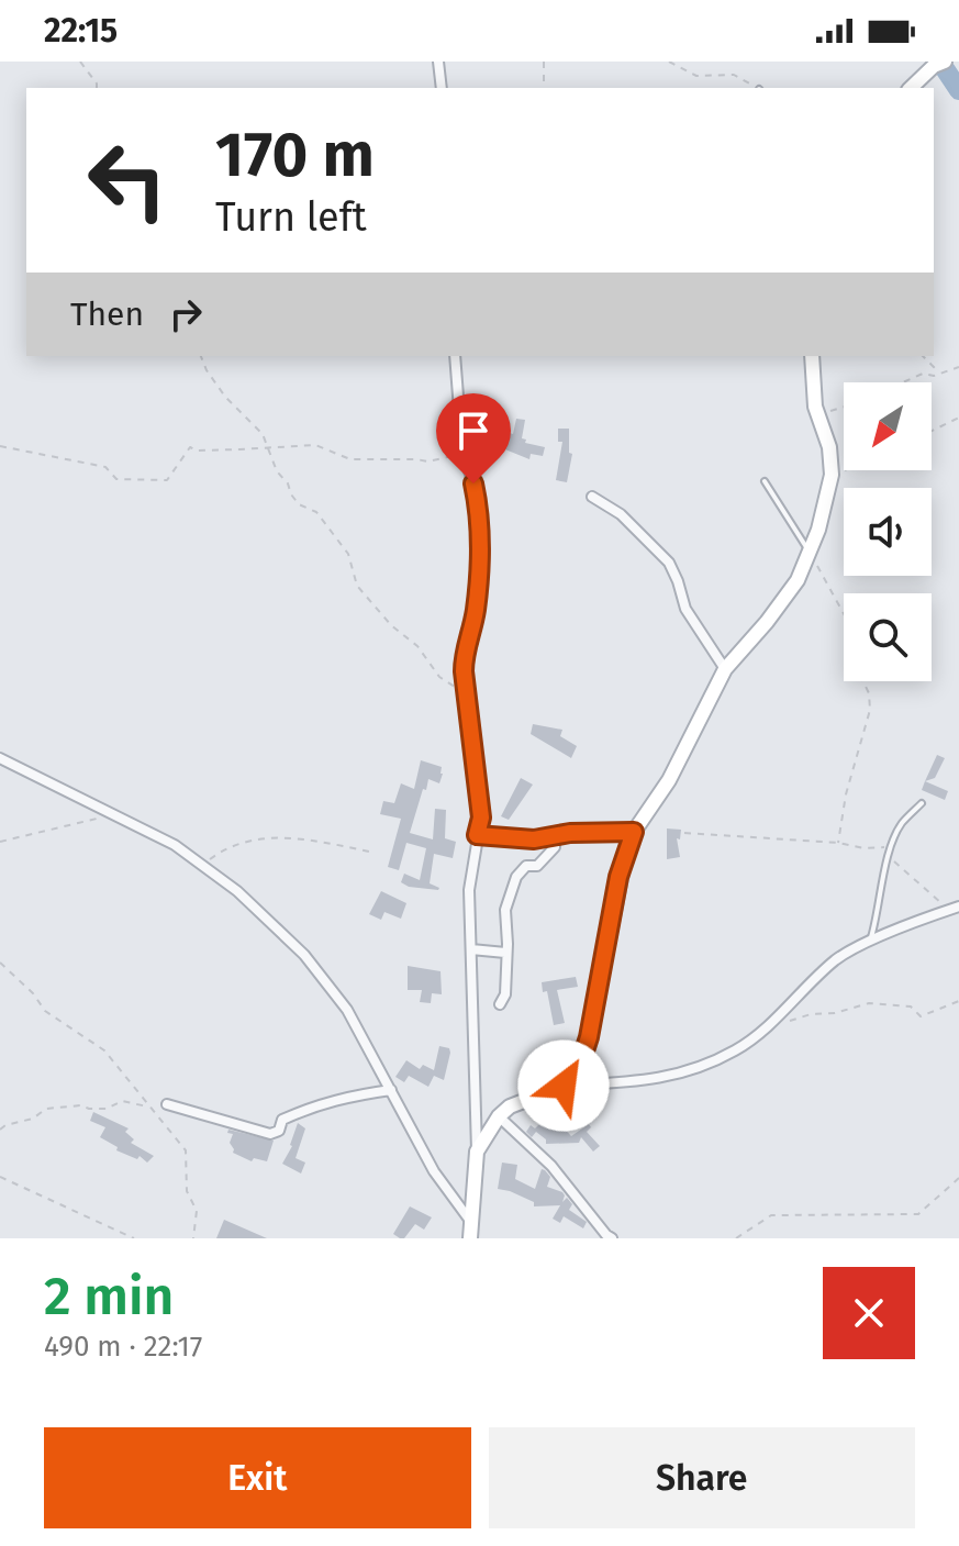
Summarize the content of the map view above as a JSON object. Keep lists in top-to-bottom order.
{
  "north": "bottom left",
  "page": {
    "status": "22:15",
    "turn": ["170 m", "Turn left"],
    "then": "Then",
    "heading": ["2 min", "490 m · 22:17"],
    "buttons": ["Exit", "Share"]
  }
}
